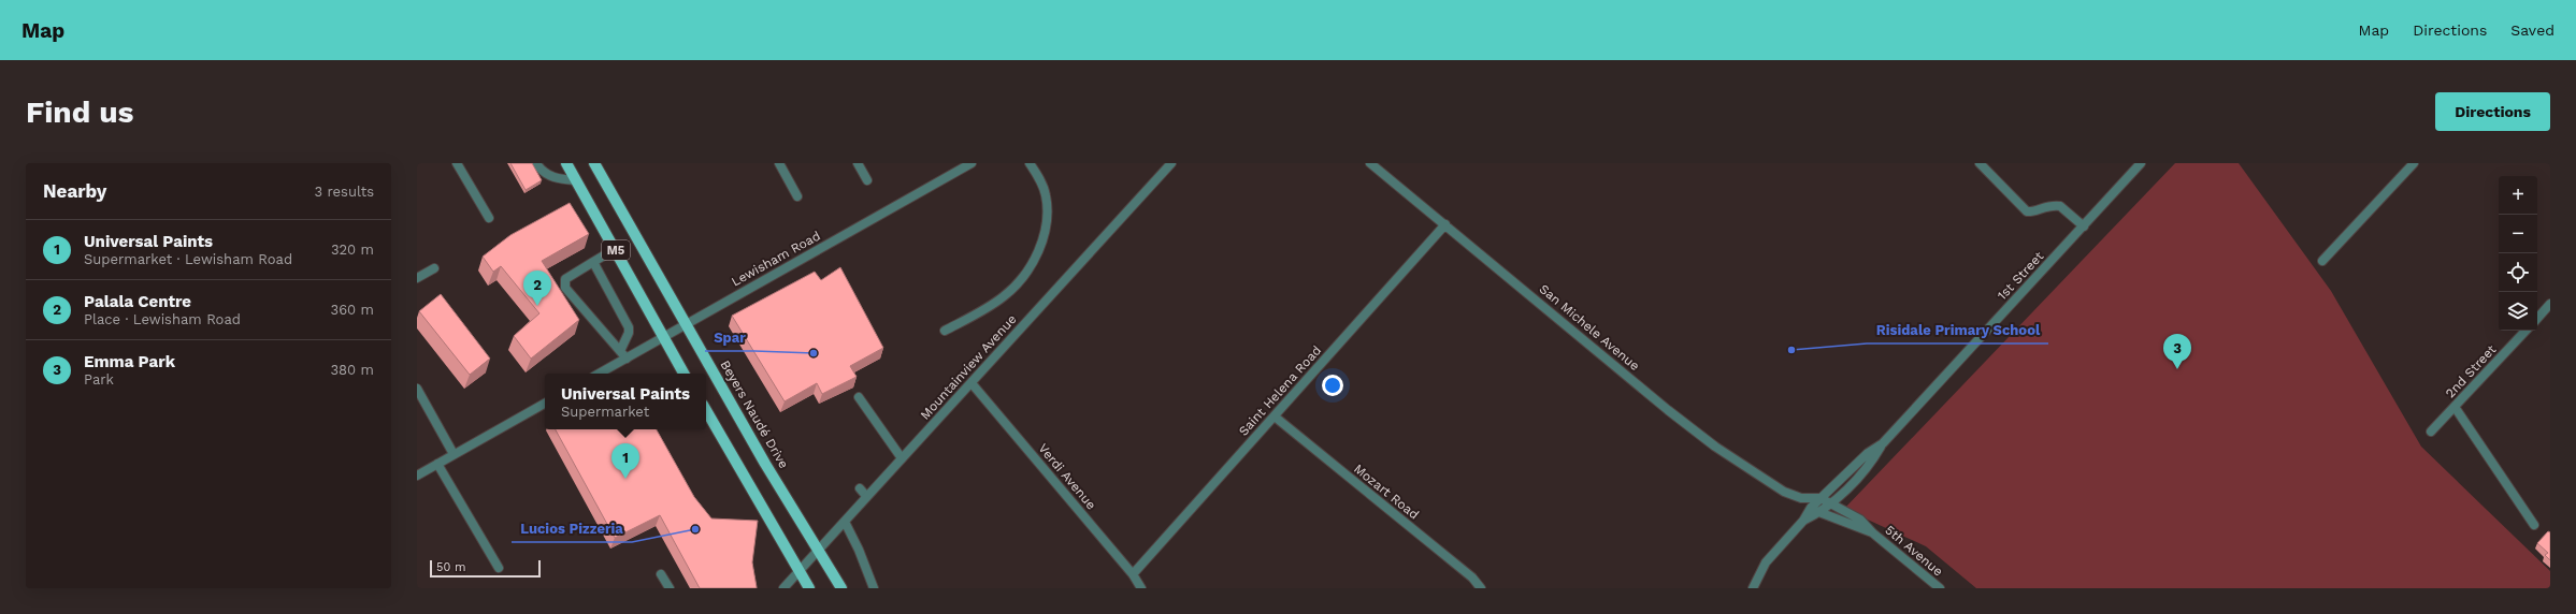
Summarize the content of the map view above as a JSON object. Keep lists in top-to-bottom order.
{
  "streets": {
    "main road": ["M5", "Beyers Naudé Drive"],
    "street": [
      "Lewisham Road",
      "1st Street",
      "San Michele Avenue",
      "Mountainview Avenue",
      "2nd Street",
      "Saint Helena Road",
      "Verdi Avenue",
      "Mozart Road",
      "5th Avenue"
    ]
  },
  "crossings": [
    ["M5", "Lewisham Road"],
    ["Lewisham Road", "Beyers Naudé Drive"],
    ["1st Street", "San Michele Avenue"],
    ["San Michele Avenue", "Saint Helena Road"],
    ["San Michele Avenue", "5th Avenue"],
    ["Mountainview Avenue", "Beyers Naudé Drive"],
    ["Mountainview Avenue", "Verdi Avenue"],
    ["Saint Helena Road", "Verdi Avenue"],
    ["Saint Helena Road", "Mozart Road"]
  ],
  "places": ["Risidale Primary School", "Spar", "Lucios Pizzeria"],
  "scale_bar": "50 m",
  "page": {
    "header": "Map",
    "nav": ["Map", "Directions", "Saved"],
    "buttons": "Directions",
    "title": "Find us",
    "heading": ["Nearby", "3 results"],
    "map_buttons": ["+", "−"],
    "list": [
      {
        "mark": "1",
        "name": "Universal Paints",
        "note": "Supermarket · Lewisham Road",
        "value": "320 m"
      },
      {
        "mark": "2",
        "name": "Palala Centre",
        "note": "Place · Lewisham Road",
        "value": "360 m"
      },
      {
        "mark": "3",
        "name": "Emma Park",
        "note": "Park",
        "value": "380 m"
      }
    ],
    "pins": ["2", "3", "1"],
    "popup": ["Universal Paints", "Supermarket"],
    "scale": "50 m"
  }
}
